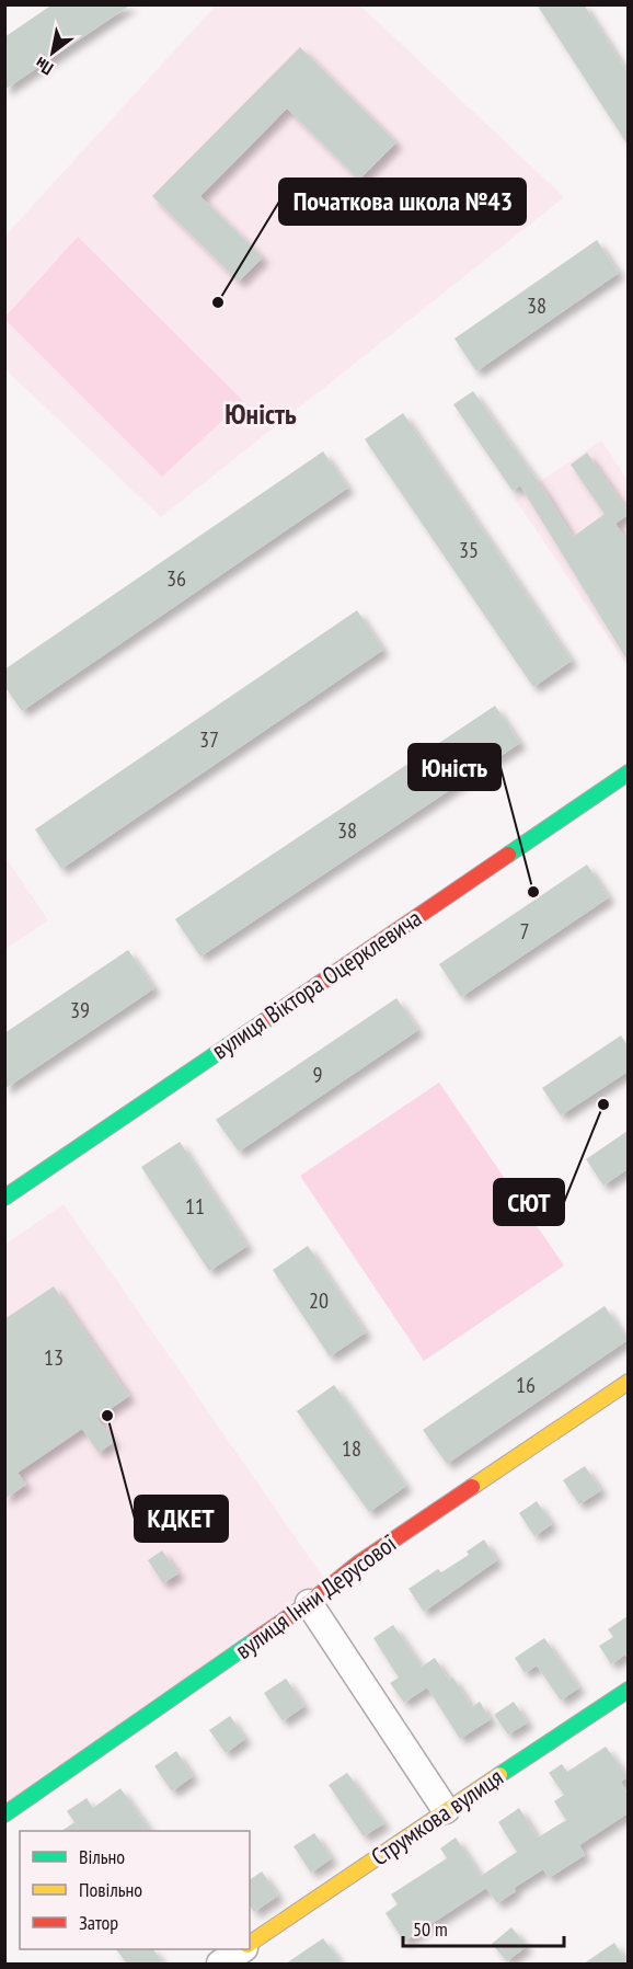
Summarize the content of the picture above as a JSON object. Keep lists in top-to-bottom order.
{
  "streets": {
    "street": ["вулиця Віктора Оцерклевича", "вулиця Інни Дерусової", "Струмкова вулиця"]
  },
  "districts": ["Юність"],
  "places": [
    "Початкова школа №43",
    "Юність",
    "СЮТ",
    "КДКЕТ"
  ],
  "house_numbers": [
    "38",
    "35",
    "36",
    "37",
    "38",
    "7",
    "39",
    "9",
    "11",
    "20",
    "13",
    "16",
    "18"
  ],
  "legend": ["Вільно", "Повільно", "Затор"],
  "scale_bar": "50 m",
  "north": "bottom left"
}
